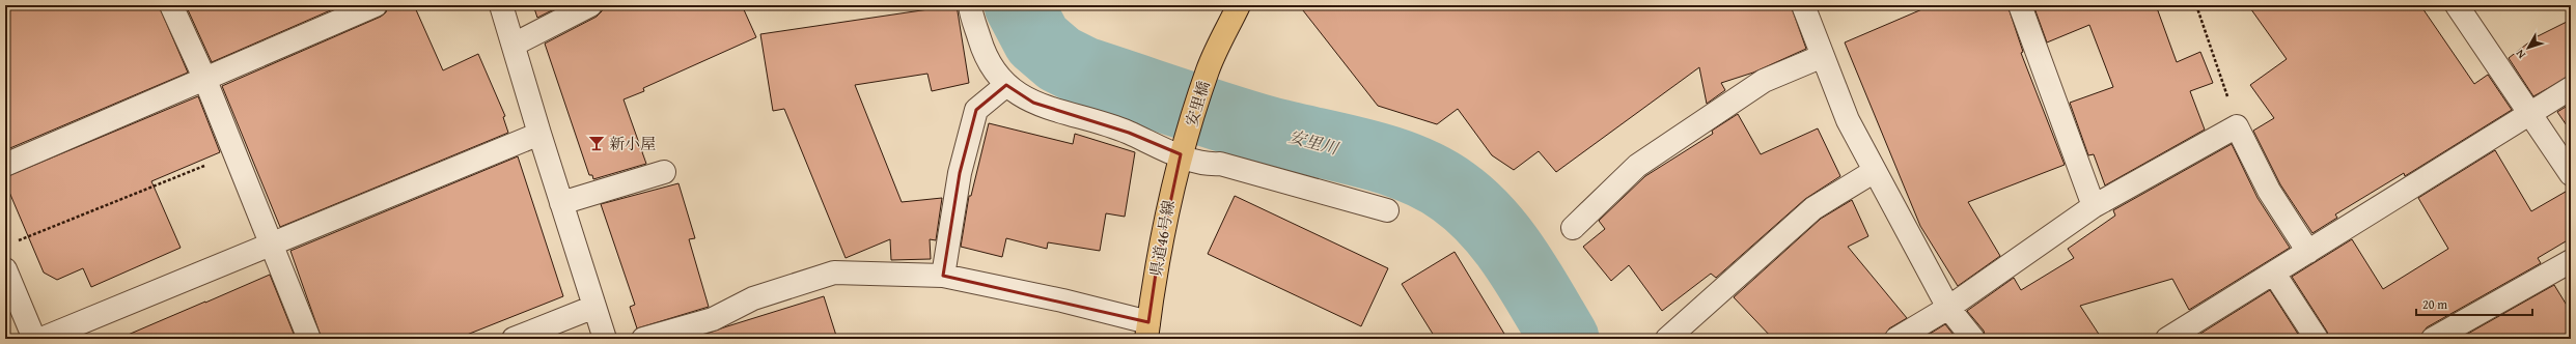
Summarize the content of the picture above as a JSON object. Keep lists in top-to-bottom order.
{
  "streets": {
    "main road": ["安里橋", "県道46号線"]
  },
  "crossings": [
    ["安里橋", "県道46号線"]
  ],
  "water": ["安里川"],
  "places": {
    "bar": ["新小屋"]
  },
  "scale_bar": "20 m",
  "north": "bottom left"
}
